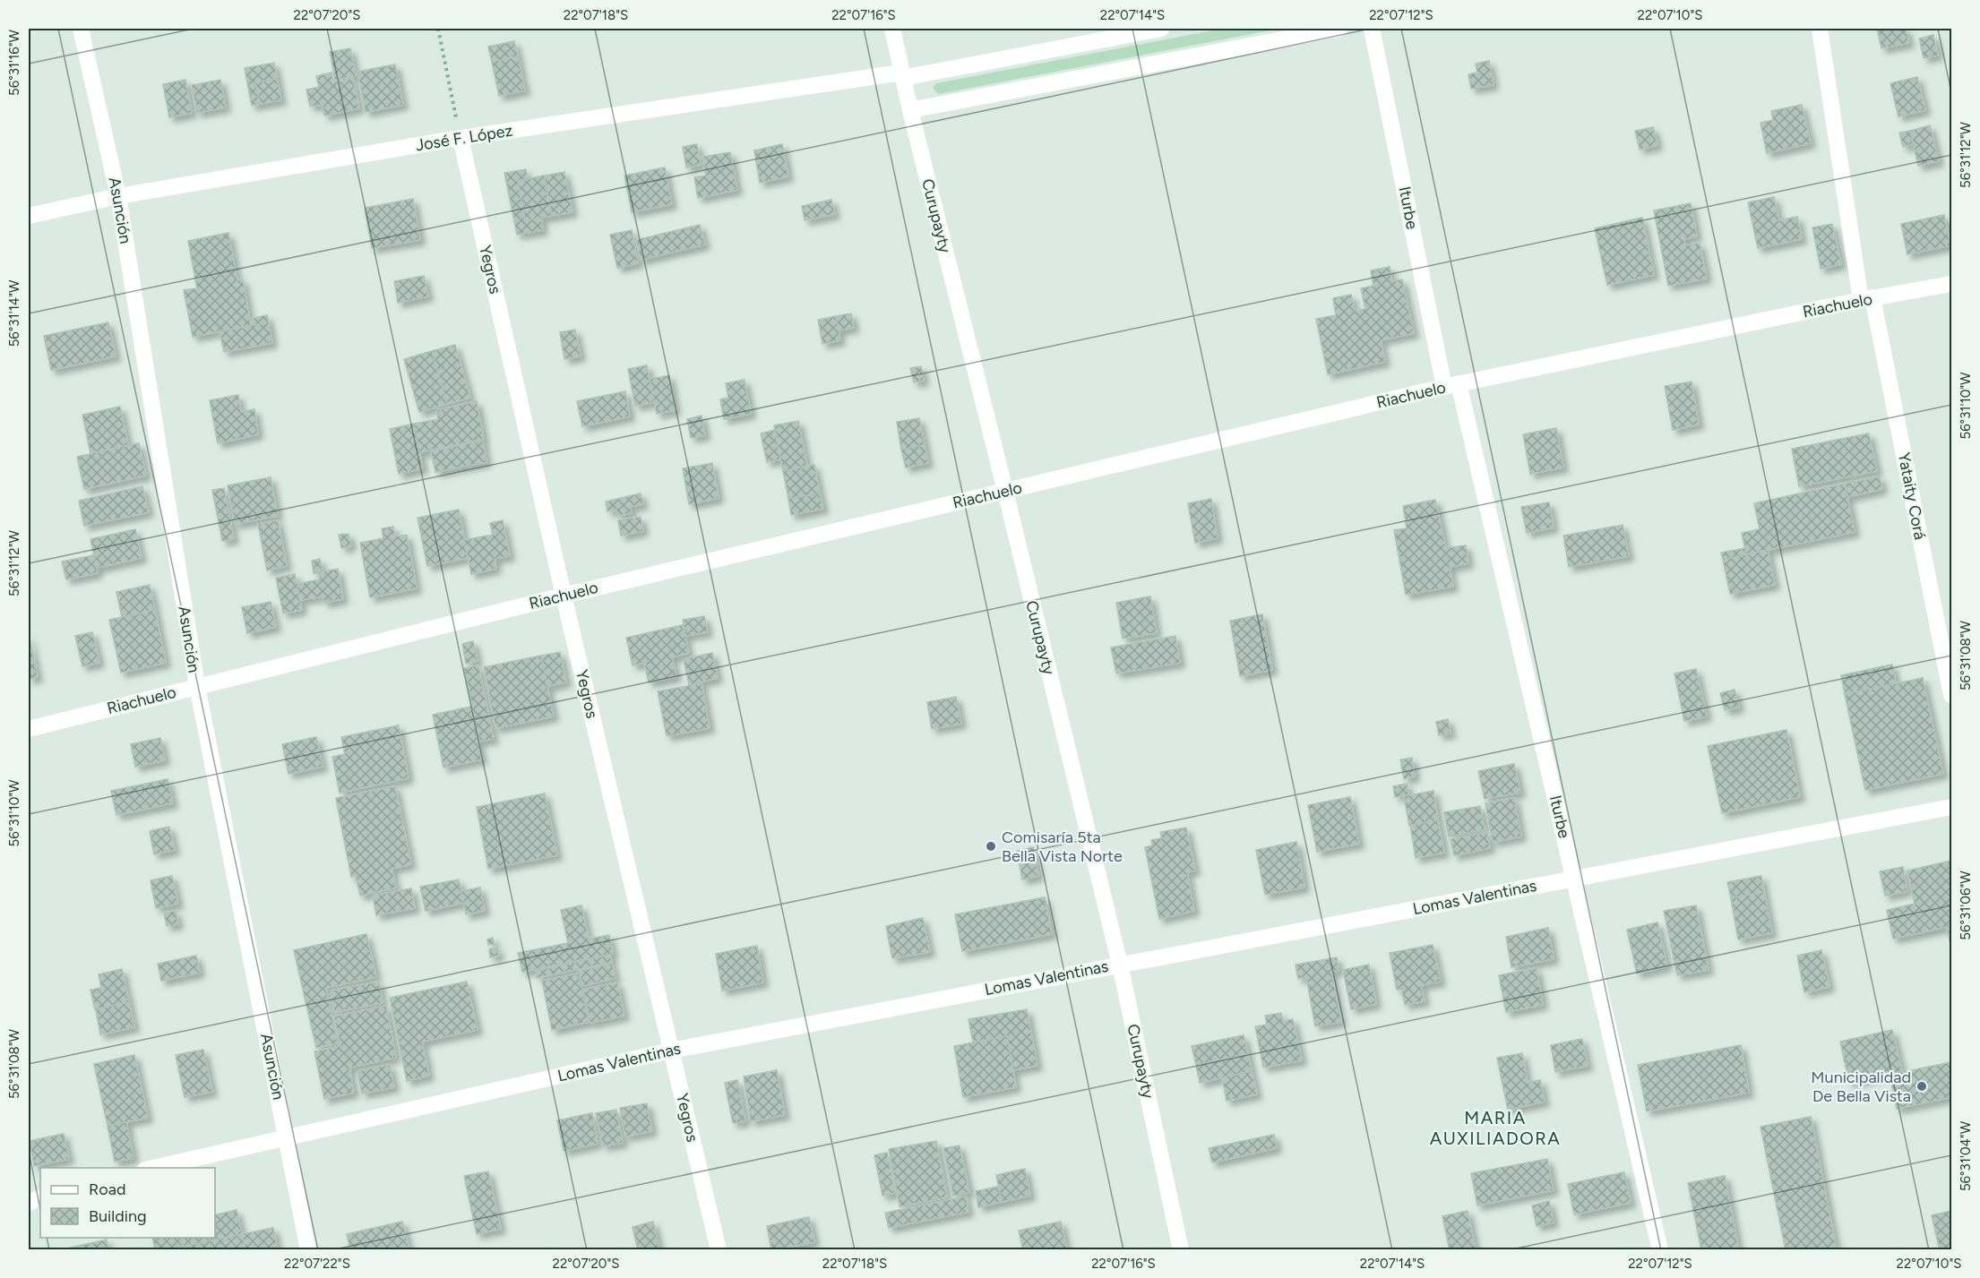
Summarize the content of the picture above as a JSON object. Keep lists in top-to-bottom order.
{
  "streets": {
    "street": [
      "José F. López",
      "Iturbe",
      "Asunción",
      "Curupayty",
      "Yegros",
      "Riachuelo",
      "Yataity Corá",
      "Lomas Valentinas"
    ]
  },
  "crossings": [
    ["José F. López", "Asunción"],
    ["José F. López", "Curupayty"],
    ["José F. López", "Yegros"],
    ["Iturbe", "Riachuelo"],
    ["Iturbe", "Lomas Valentinas"],
    ["Asunción", "Riachuelo"],
    ["Asunción", "Lomas Valentinas"],
    ["Curupayty", "Riachuelo"],
    ["Curupayty", "Lomas Valentinas"],
    ["Yegros", "Riachuelo"],
    ["Yegros", "Lomas Valentinas"],
    ["Riachuelo", "Yataity Corá"]
  ],
  "districts": ["MARIA AUXILIADORA"],
  "places": ["Comisaría 5ta Bella Vista Norte", "Municipalidad De Bella Vista"],
  "legend": ["Road", "Building"],
  "coordinates": [
    "22°07'20\"S",
    "22°07'18\"S",
    "22°07'16\"S",
    "22°07'14\"S",
    "22°07'12\"S",
    "22°07'10\"S",
    "56°31'16\"W",
    "56°31'12\"W",
    "56°31'14\"W",
    "56°31'10\"W",
    "56°31'08\"W",
    "56°31'06\"W",
    "56°31'04\"W",
    "22°07'22\"S"
  ]
}
